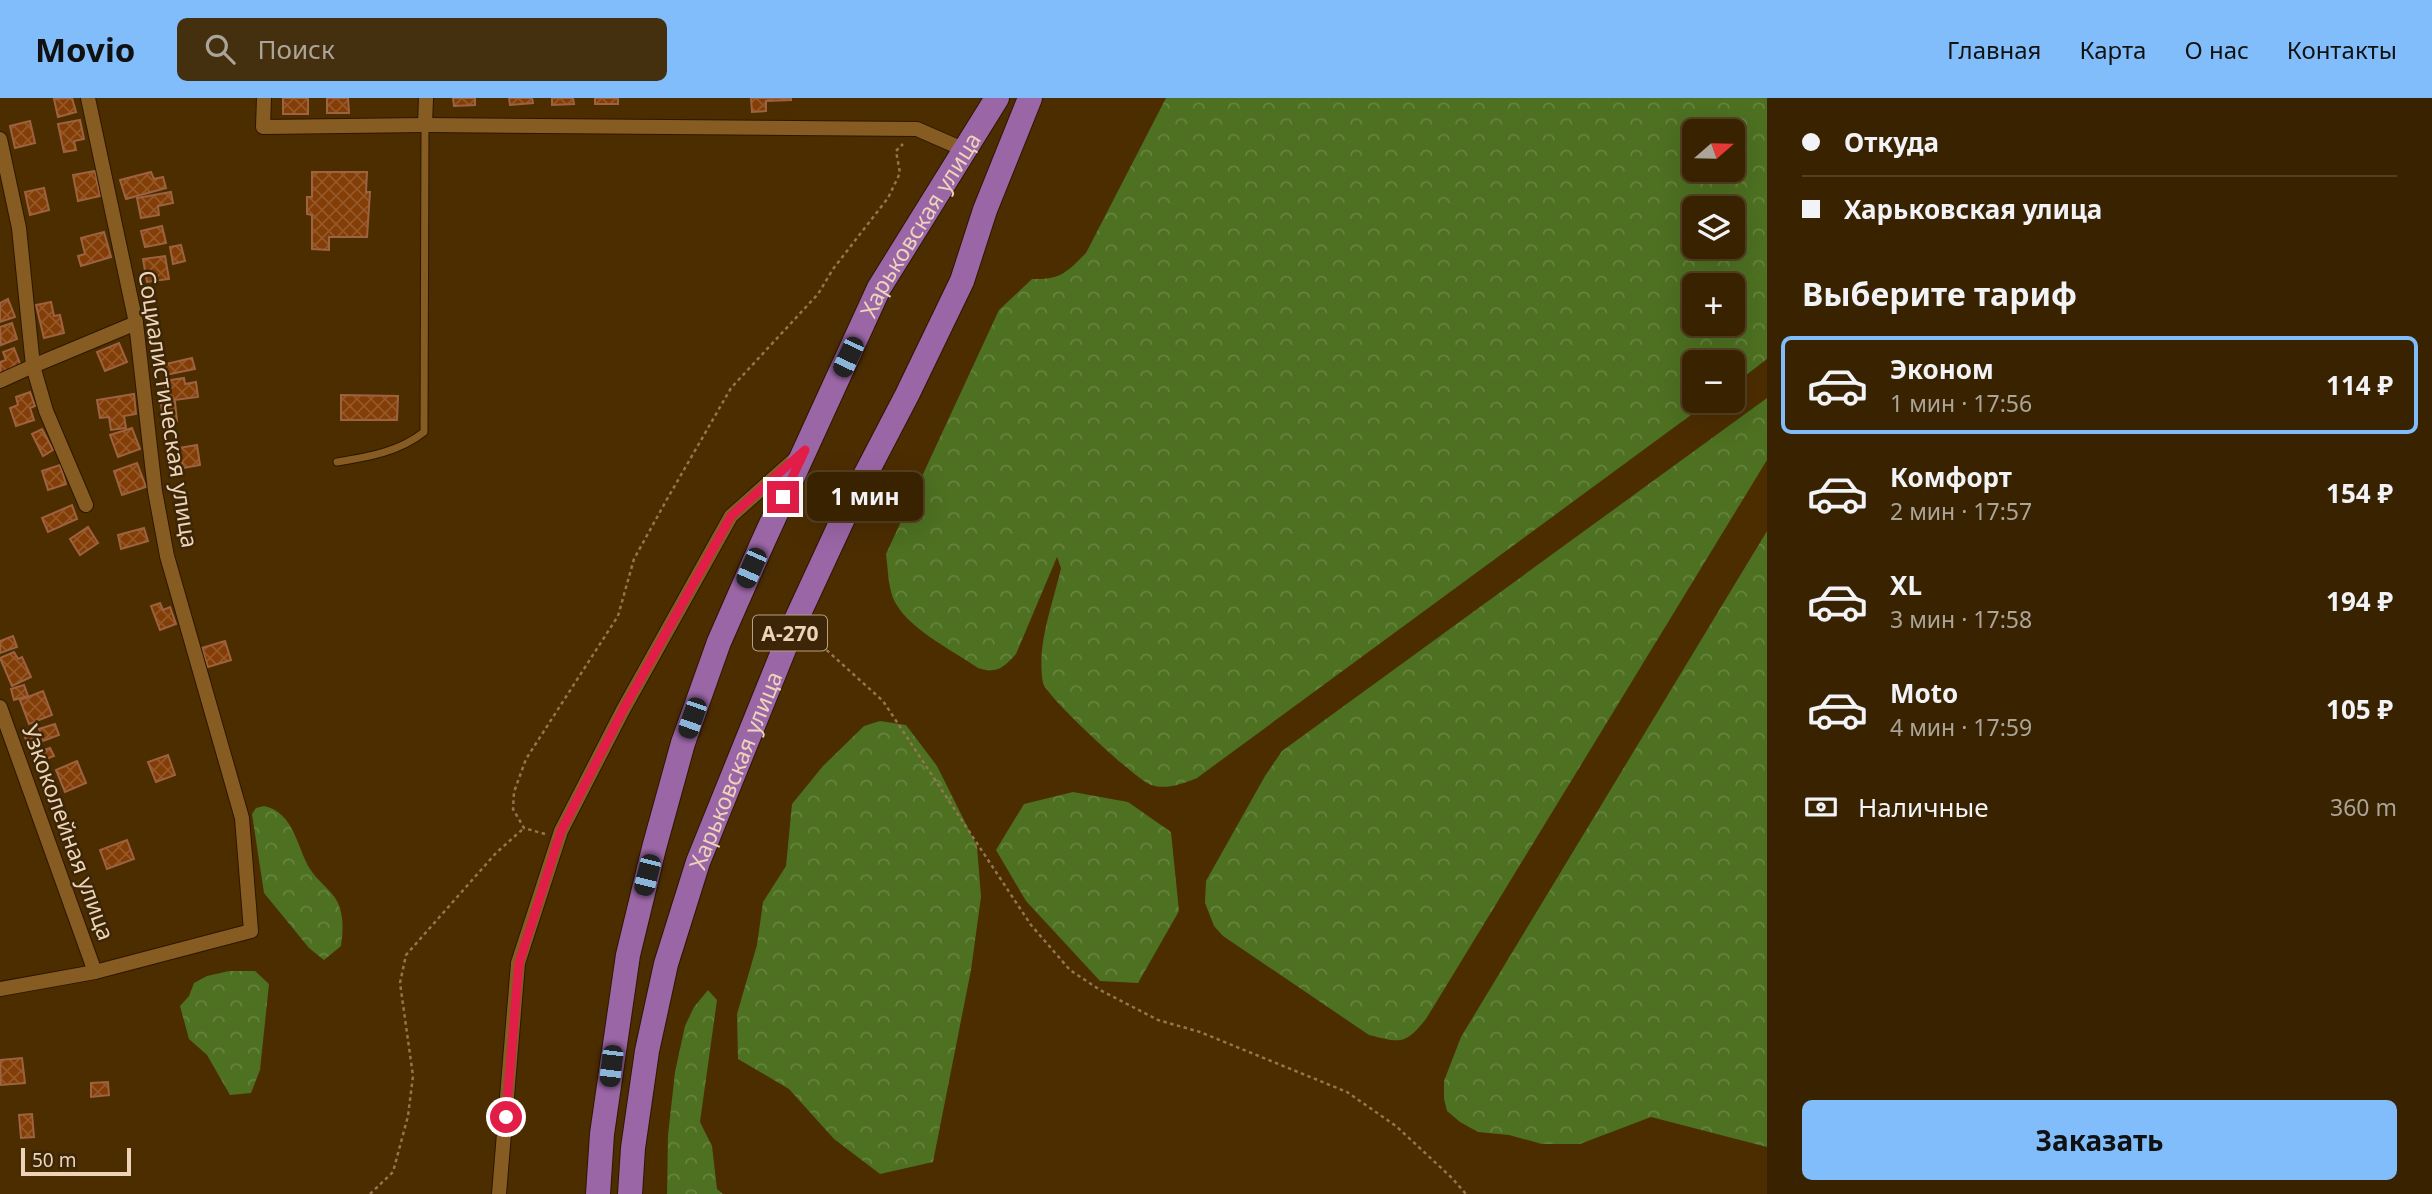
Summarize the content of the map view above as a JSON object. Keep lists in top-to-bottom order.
{
  "streets": {
    "highway": ["Харьковская улица", "А-270"],
    "street": ["Социалистическая улица", "Узкоколейная улица"]
  },
  "crossings": [
    ["Социалистическая улица", "Узкоколейная улица"]
  ],
  "scale_bar": "50 m",
  "north": "right",
  "page": {
    "header": "Movio",
    "search": "Поиск",
    "nav": [
      "Главная",
      "Карта",
      "О нас",
      "Контакты"
    ],
    "banner": ["Откуда", "Харьковская улица"],
    "map_buttons": ["+", "−"],
    "heading": "Выберите тариф",
    "list": [
      {
        "name": "Эконом",
        "note": "1 мин · 17:56",
        "value": "114 ₽"
      },
      {
        "name": "Комфорт",
        "note": "2 мин · 17:57",
        "value": "154 ₽"
      },
      {
        "name": "XL",
        "note": "3 мин · 17:58",
        "value": "194 ₽"
      },
      {
        "name": "Moto",
        "note": "4 мин · 17:59",
        "value": "105 ₽"
      }
    ],
    "bubble": "1 мин",
    "pay": ["Наличные", "360 m"],
    "buttons": "Заказать",
    "scale": "50 m"
  }
}
